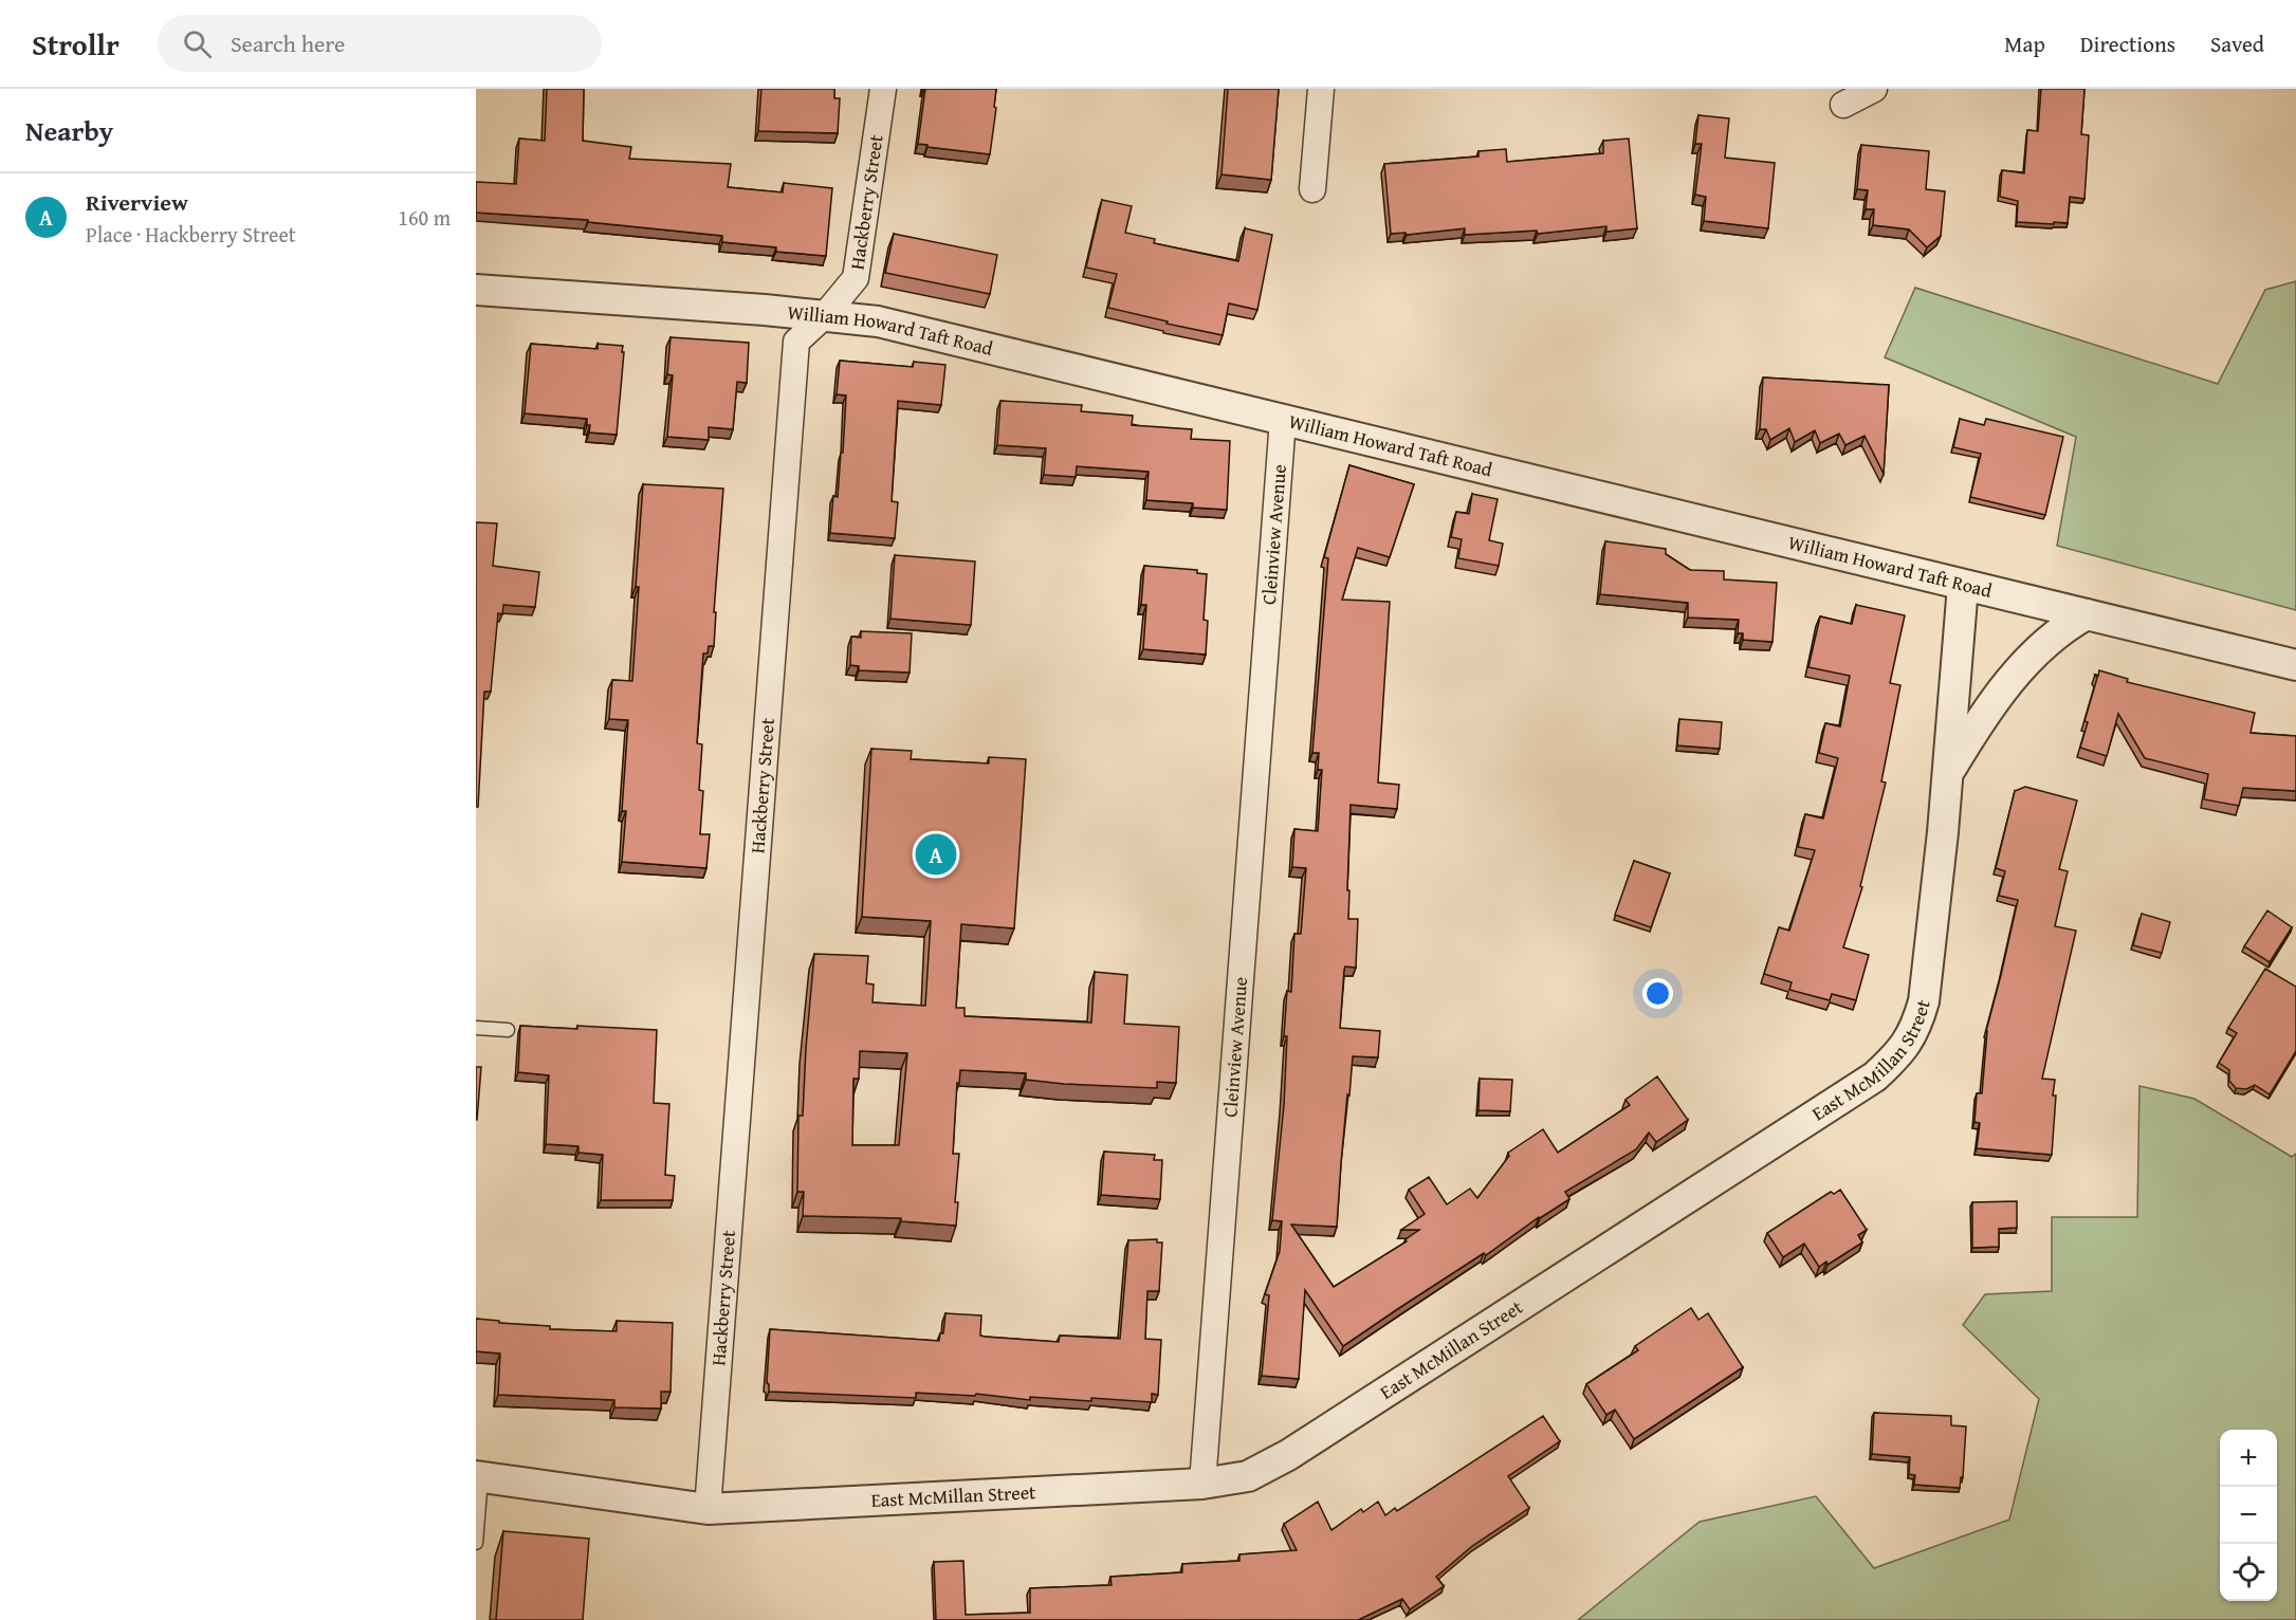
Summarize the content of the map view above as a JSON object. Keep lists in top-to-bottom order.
{
  "streets": {
    "street": [
      "Hackberry Street",
      "William Howard Taft Road",
      "Cleinview Avenue",
      "East McMillan Street"
    ]
  },
  "crossings": [
    ["Hackberry Street", "William Howard Taft Road"],
    ["Hackberry Street", "East McMillan Street"],
    ["William Howard Taft Road", "Cleinview Avenue"],
    ["William Howard Taft Road", "East McMillan Street"],
    ["Cleinview Avenue", "East McMillan Street"]
  ],
  "page": {
    "header": "Strollr",
    "search": "Search here",
    "nav": ["Map", "Directions", "Saved"],
    "heading": "Nearby",
    "list": [
      {
        "mark": "A",
        "name": "Riverview",
        "note": "Place · Hackberry Street",
        "value": "160 m"
      }
    ],
    "pins": "A",
    "map_buttons": ["+", "−"]
  }
}
